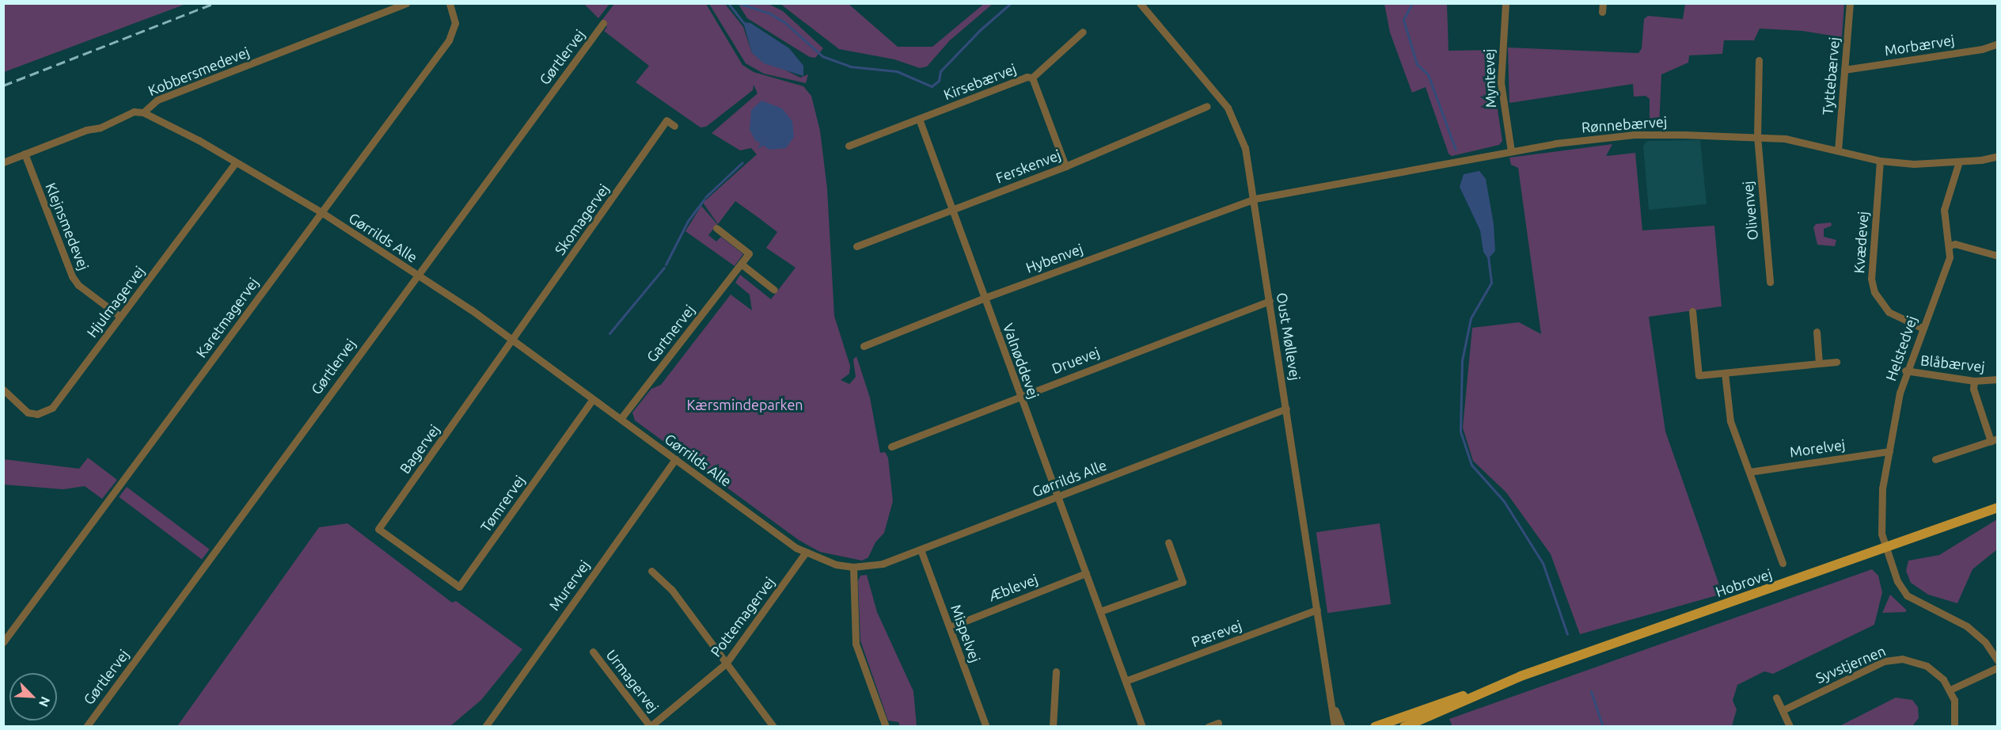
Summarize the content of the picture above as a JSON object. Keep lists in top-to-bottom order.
{
  "streets": {
    "main road": ["Hobrovej"],
    "street": [
      "Morbærvej",
      "Gørtlervej",
      "Kobbersmedevej",
      "Tyttebærvej",
      "Myntevej",
      "Kirsebærvej",
      "Rønnebærvej",
      "Ferskenvej",
      "Olivenvej",
      "Skomagervej",
      "Klejnsmedevej",
      "Gørrilds Alle",
      "Kvædevej",
      "Hybenvej",
      "Hjulmagervej",
      "Karetmagervej",
      "Gartnervej",
      "Oust Møllevej",
      "Helstedvej",
      "Druevej",
      "Valnøddevej",
      "Blåbærvej",
      "Morelvej",
      "Bagervej",
      "Tømrervej",
      "Murervej",
      "Æblevej",
      "Pottemagervej",
      "Mispelvej",
      "Pærevej",
      "Syvstjernen",
      "Urmagervej"
    ]
  },
  "crossings": [
    ["Morbærvej", "Tyttebærvej"],
    ["Gørtlervej", "Gørrilds Alle"],
    ["Kobbersmedevej", "Klejnsmedevej"],
    ["Kobbersmedevej", "Gørrilds Alle"],
    ["Tyttebærvej", "Rønnebærvej"],
    ["Myntevej", "Rønnebærvej"],
    ["Kirsebærvej", "Ferskenvej"],
    ["Kirsebærvej", "Valnøddevej"],
    ["Rønnebærvej", "Olivenvej"],
    ["Rønnebærvej", "Kvædevej"],
    ["Rønnebærvej", "Hybenvej"],
    ["Rønnebærvej", "Oust Møllevej"],
    ["Rønnebærvej", "Helstedvej"],
    ["Ferskenvej", "Valnøddevej"],
    ["Skomagervej", "Gørrilds Alle"],
    ["Skomagervej", "Bagervej"],
    ["Klejnsmedevej", "Hjulmagervej"],
    ["Gørrilds Alle", "Hjulmagervej"],
    ["Gørrilds Alle", "Karetmagervej"],
    ["Gørrilds Alle", "Gartnervej"],
    ["Gørrilds Alle", "Oust Møllevej"],
    ["Gørrilds Alle", "Valnøddevej"],
    ["Gørrilds Alle", "Bagervej"],
    ["Gørrilds Alle", "Tømrervej"],
    ["Gørrilds Alle", "Murervej"],
    ["Gørrilds Alle", "Pottemagervej"],
    ["Gørrilds Alle", "Mispelvej"],
    ["Kvædevej", "Helstedvej"],
    ["Hybenvej", "Oust Møllevej"],
    ["Hybenvej", "Valnøddevej"],
    ["Oust Møllevej", "Druevej"],
    ["Oust Møllevej", "Pærevej"],
    ["Helstedvej", "Blåbærvej"],
    ["Helstedvej", "Morelvej"],
    ["Helstedvej", "Hobrovej"],
    ["Druevej", "Valnøddevej"],
    ["Valnøddevej", "Æblevej"],
    ["Valnøddevej", "Pærevej"],
    ["Bagervej", "Tømrervej"],
    ["Æblevej", "Mispelvej"],
    ["Pottemagervej", "Urmagervej"]
  ],
  "parks": ["Kærsmindeparken"],
  "north": "bottom right"
}
